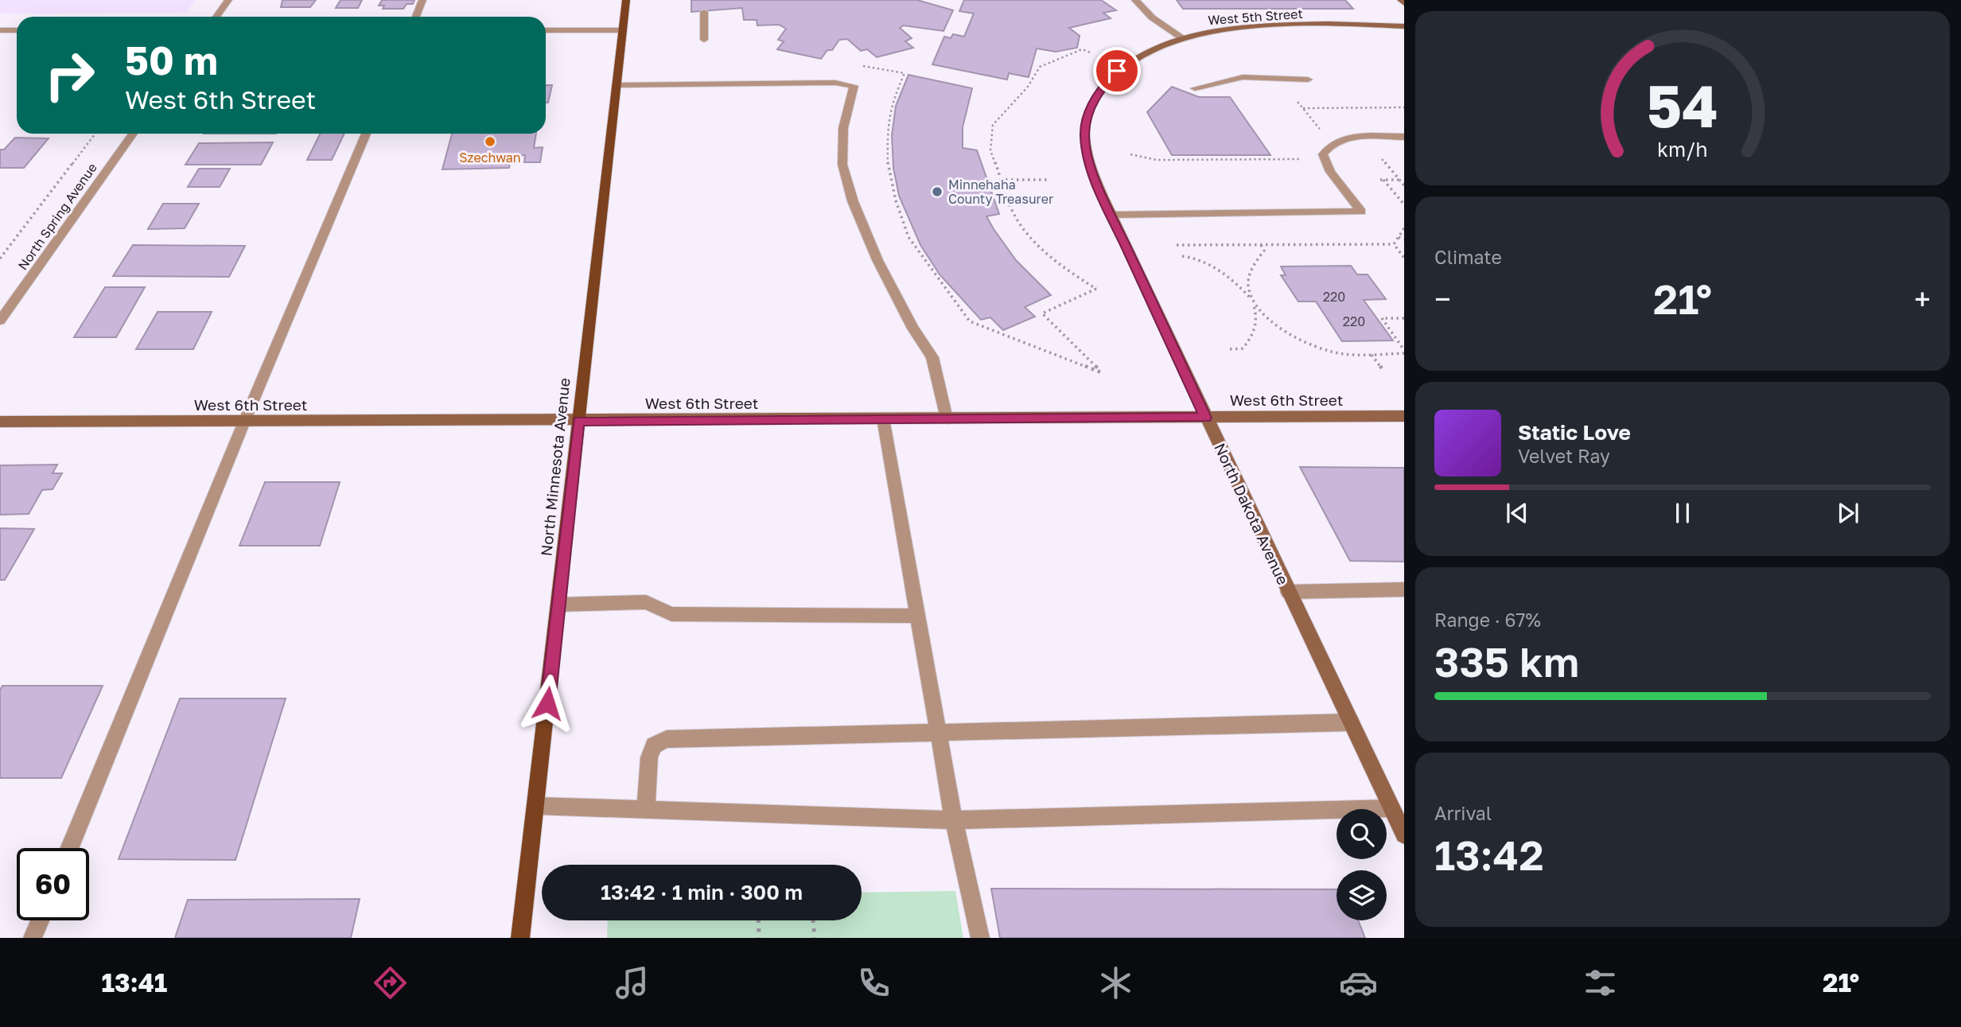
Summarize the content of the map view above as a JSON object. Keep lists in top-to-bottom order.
{
  "streets": {
    "main road": ["North Minnesota Avenue"],
    "street": [
      "West 5th Street",
      "North Spring Avenue",
      "West 6th Street",
      "North Dakota Avenue"
    ]
  },
  "crossings": [
    ["West 5th Street", "North Dakota Avenue"],
    ["West 6th Street", "North Minnesota Avenue"],
    ["West 6th Street", "North Dakota Avenue"]
  ],
  "places": ["Szechwan", "Minnehaha County Treasurer"],
  "house_numbers": ["220", "220"],
  "page": {
    "turn": ["50 m", "West 6th Street"],
    "tile": [
      "Climate",
      ["Range · 67%", "335 km"],
      ["Arrival", "13:42"]
    ],
    "heat": ["−", "21°", "+"],
    "song": ["Static Love", "Velvet Ray"],
    "limit": "60",
    "trip": "13:42 · 1 min · 300 m",
    "tabs": ["13:41", "21°"],
    "gauge": ["54", "km/h"]
  }
}
